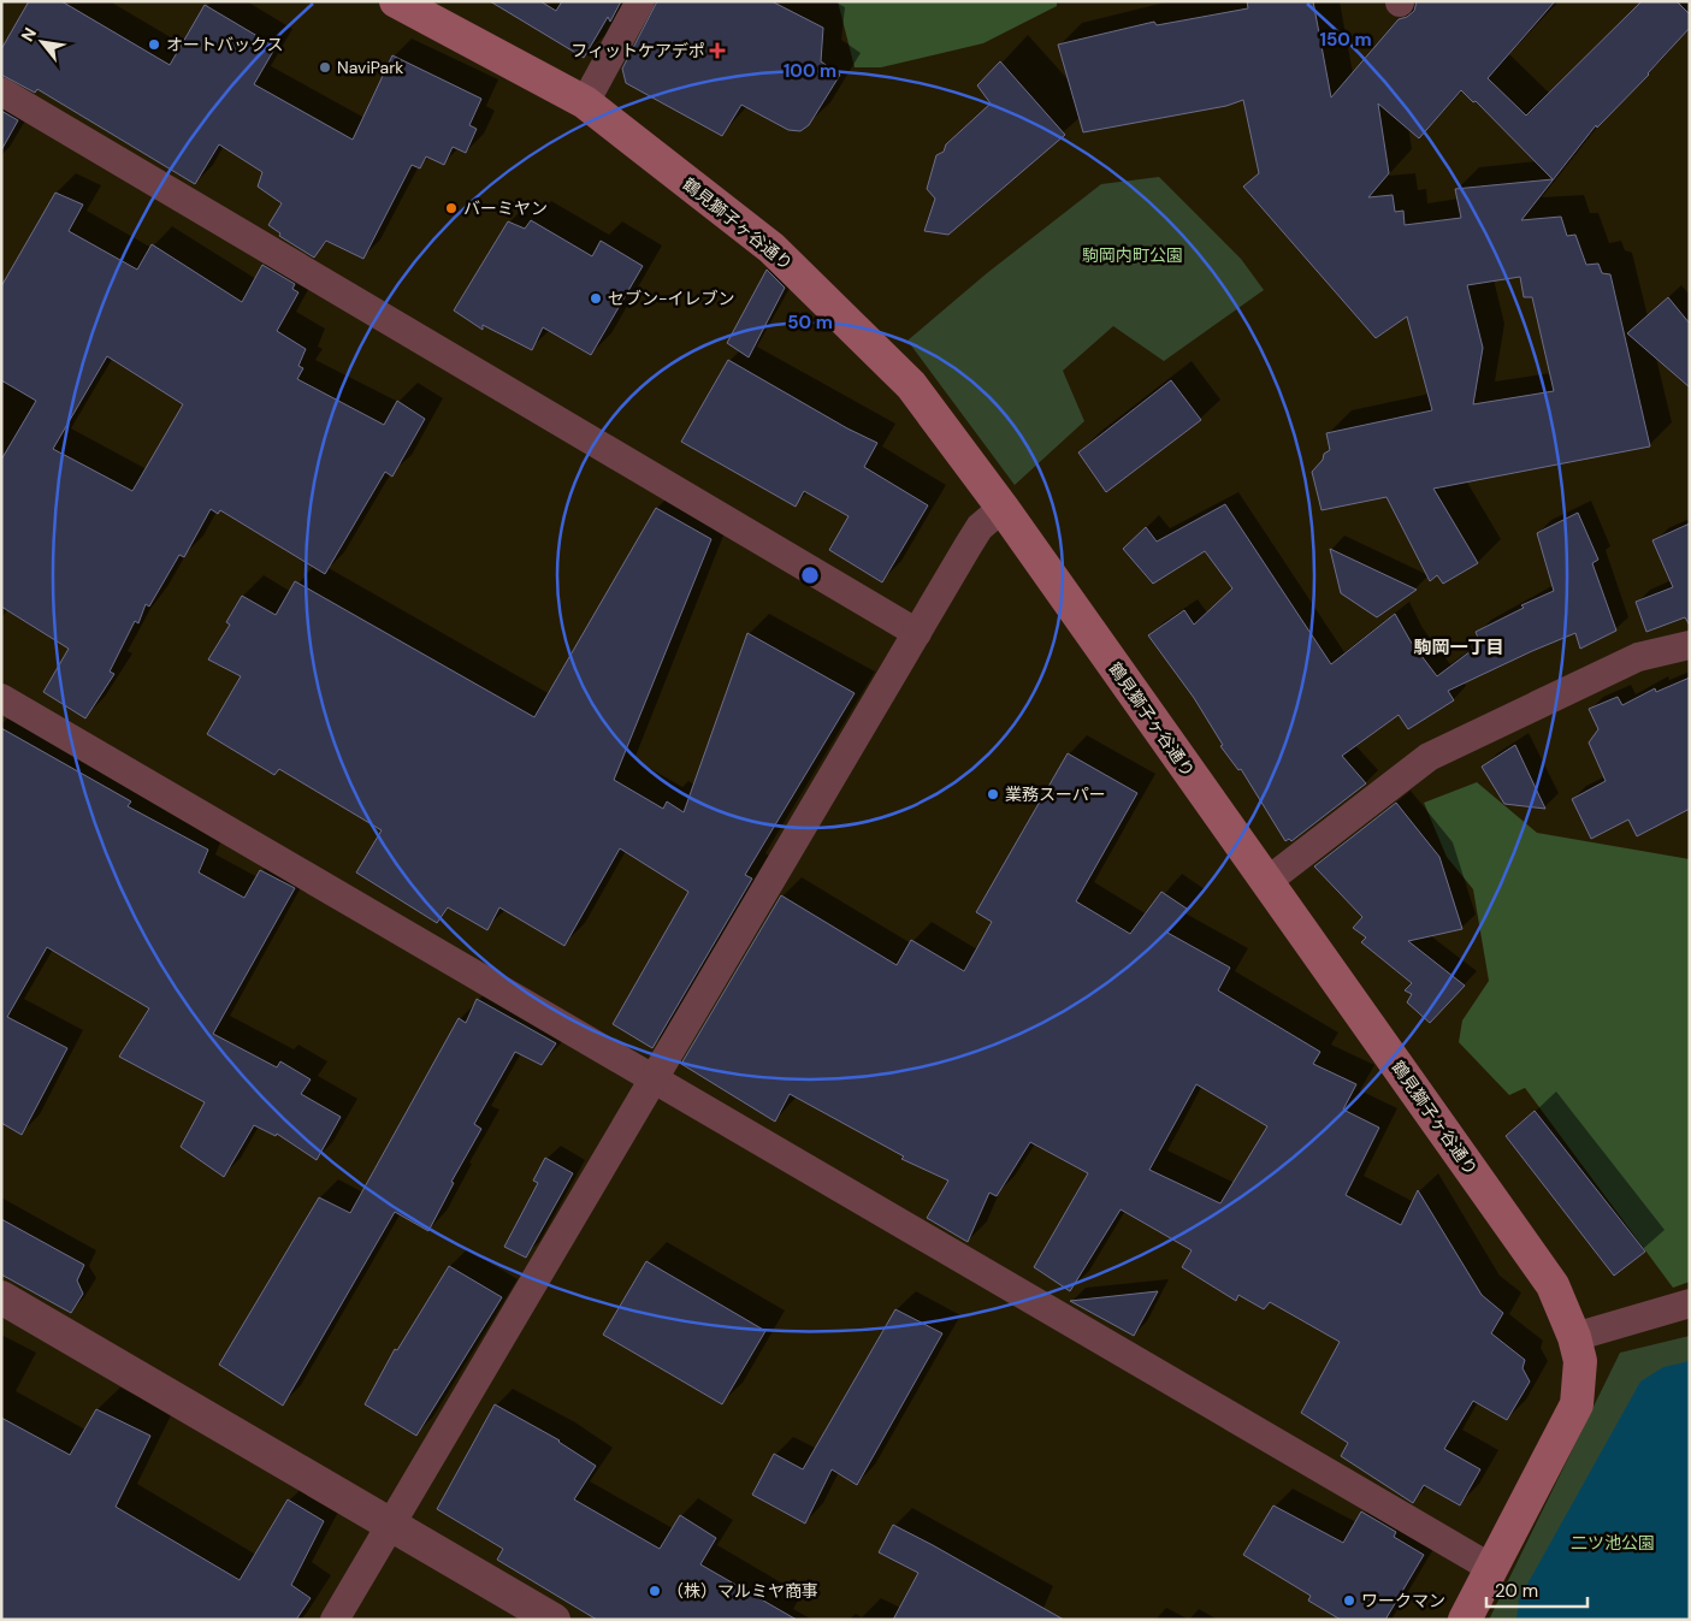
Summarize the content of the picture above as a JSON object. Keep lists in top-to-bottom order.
{
  "streets": {
    "main road": ["鶴見獅子ヶ谷通り"]
  },
  "districts": ["駒岡一丁目"],
  "parks": ["駒岡内町公園", "二ツ池公園"],
  "places": {
    "other": [
      "オートバックス",
      "NaviPark",
      "バーミヤン",
      "セブン-イレブン",
      "業務スーパー",
      "（株）マルミヤ商事",
      "ワークマン"
    ],
    "health": ["フィットケアデポ"]
  },
  "scale_bar": "20 m",
  "north": "top left",
  "rings": ["150 m", "100 m", "50 m"]
}
